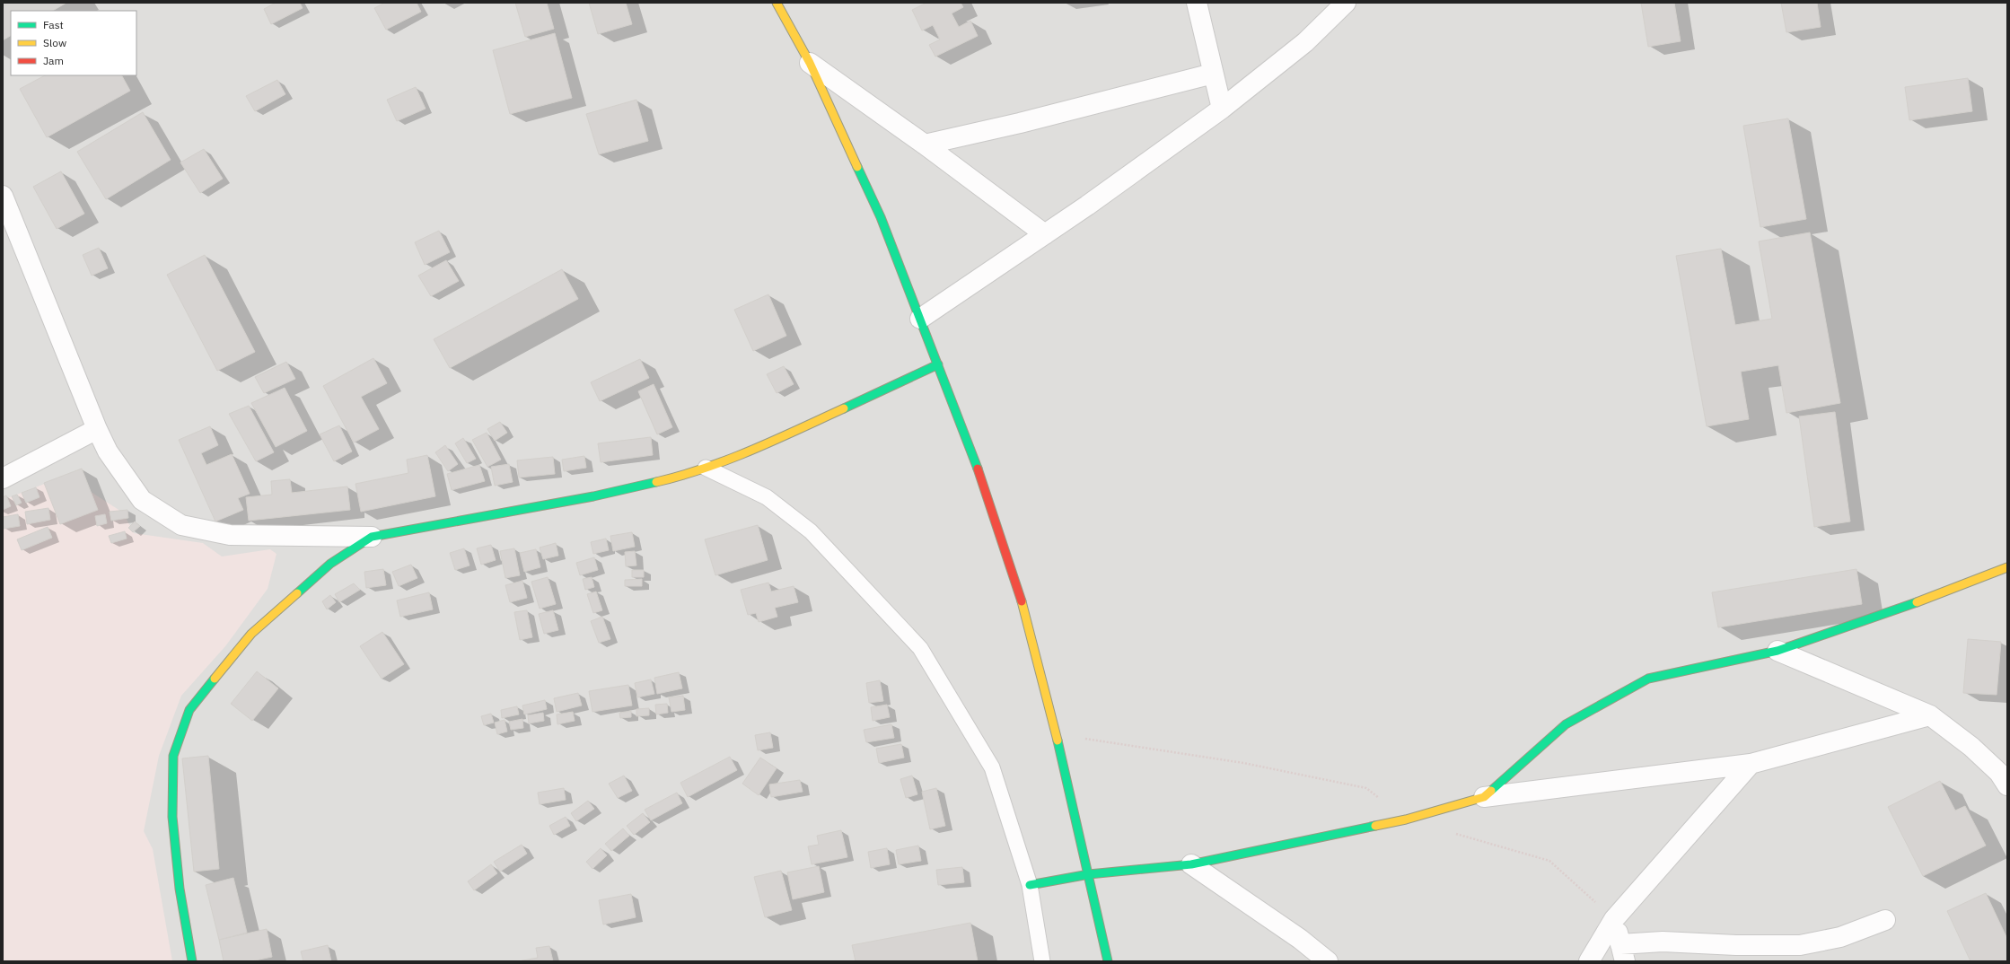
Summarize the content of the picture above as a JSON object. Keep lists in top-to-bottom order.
{
  "legend": ["Fast", "Slow", "Jam"]
}
